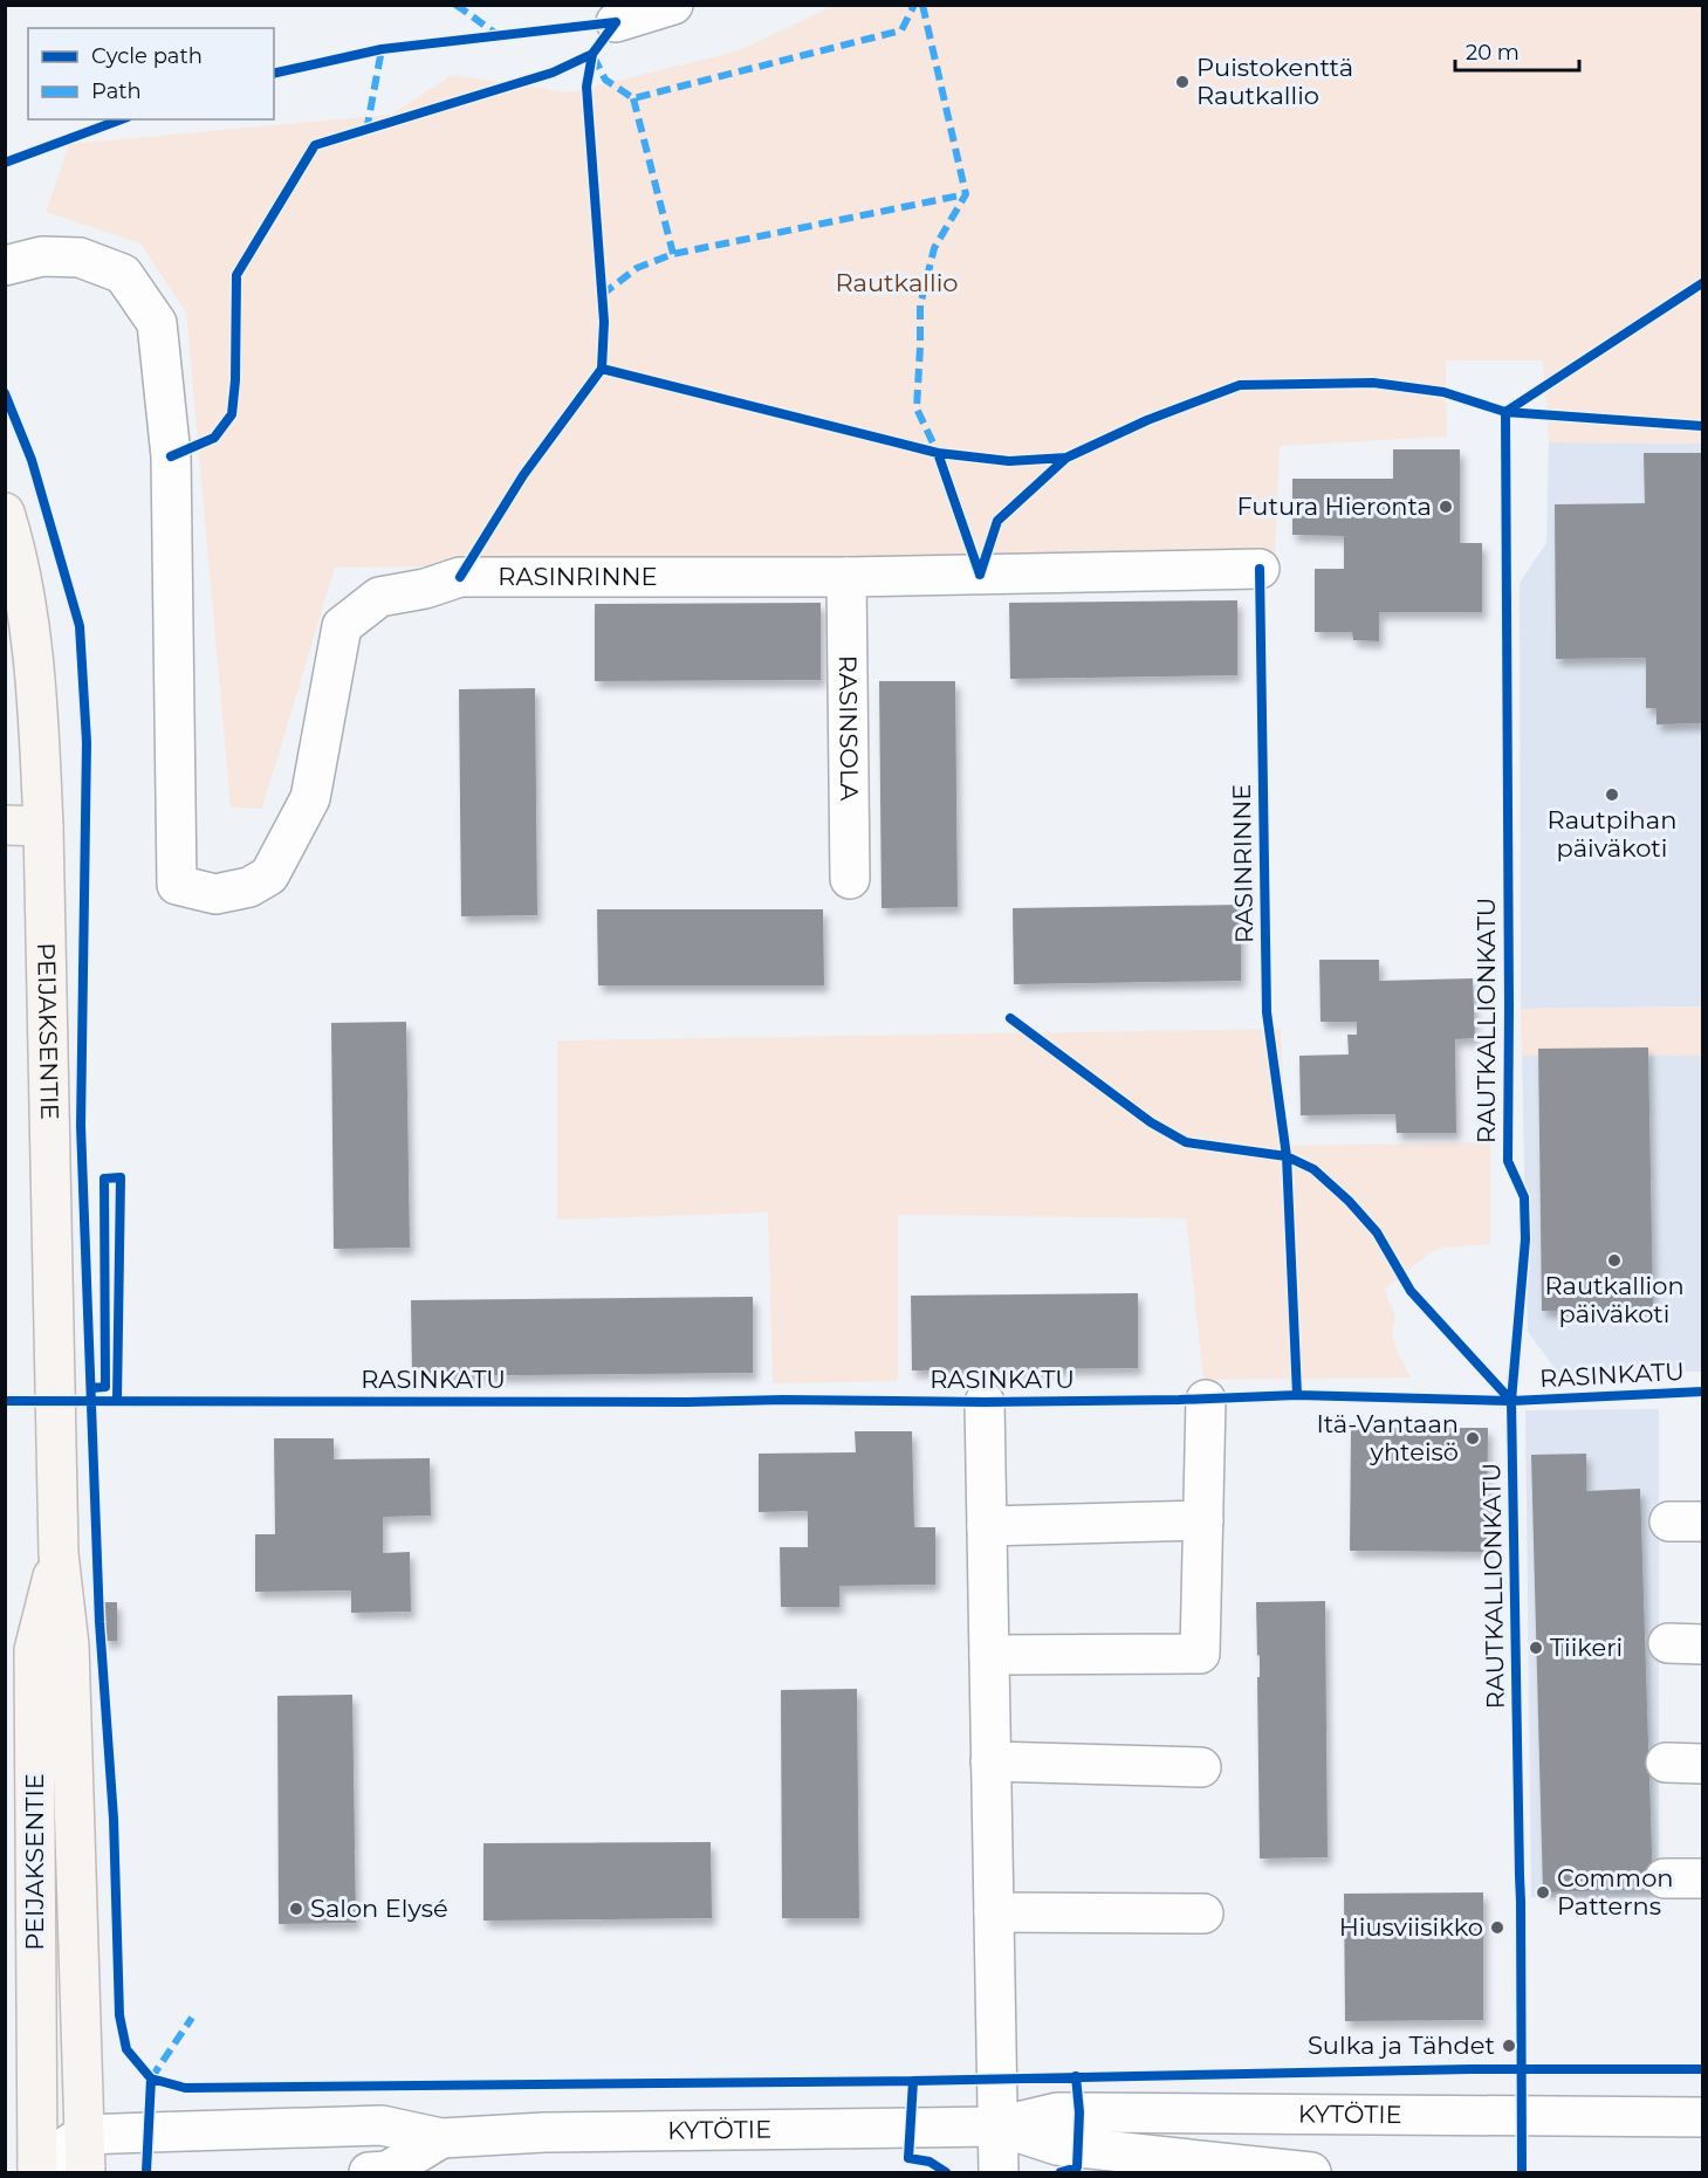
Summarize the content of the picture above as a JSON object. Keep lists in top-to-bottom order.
{
  "streets": {
    "main road": ["PEIJAKSENTIE"],
    "street": ["RASINRINNE", "RASINSOLA", "KYTÖTIE"],
    "cycle path": ["RAUTKALLIONKATU", "RASINKATU"]
  },
  "crossings": [
    ["RASINRINNE", "RASINSOLA"],
    ["PEIJAKSENTIE", "KYTÖTIE"]
  ],
  "parks": ["Rautkallio"],
  "places": [
    "Puistokenttä Rautkallio",
    "Futura Hieronta",
    "Rautpihan päiväkoti",
    "Rautkallion päiväkoti",
    "Itä-Vantaan yhteisö",
    "Tiikeri",
    "Common Patterns",
    "Salon Elysé",
    "Hiusviisikko",
    "Sulka ja Tähdet"
  ],
  "legend": ["Cycle path", "Path"],
  "scale_bar": "20 m"
}
